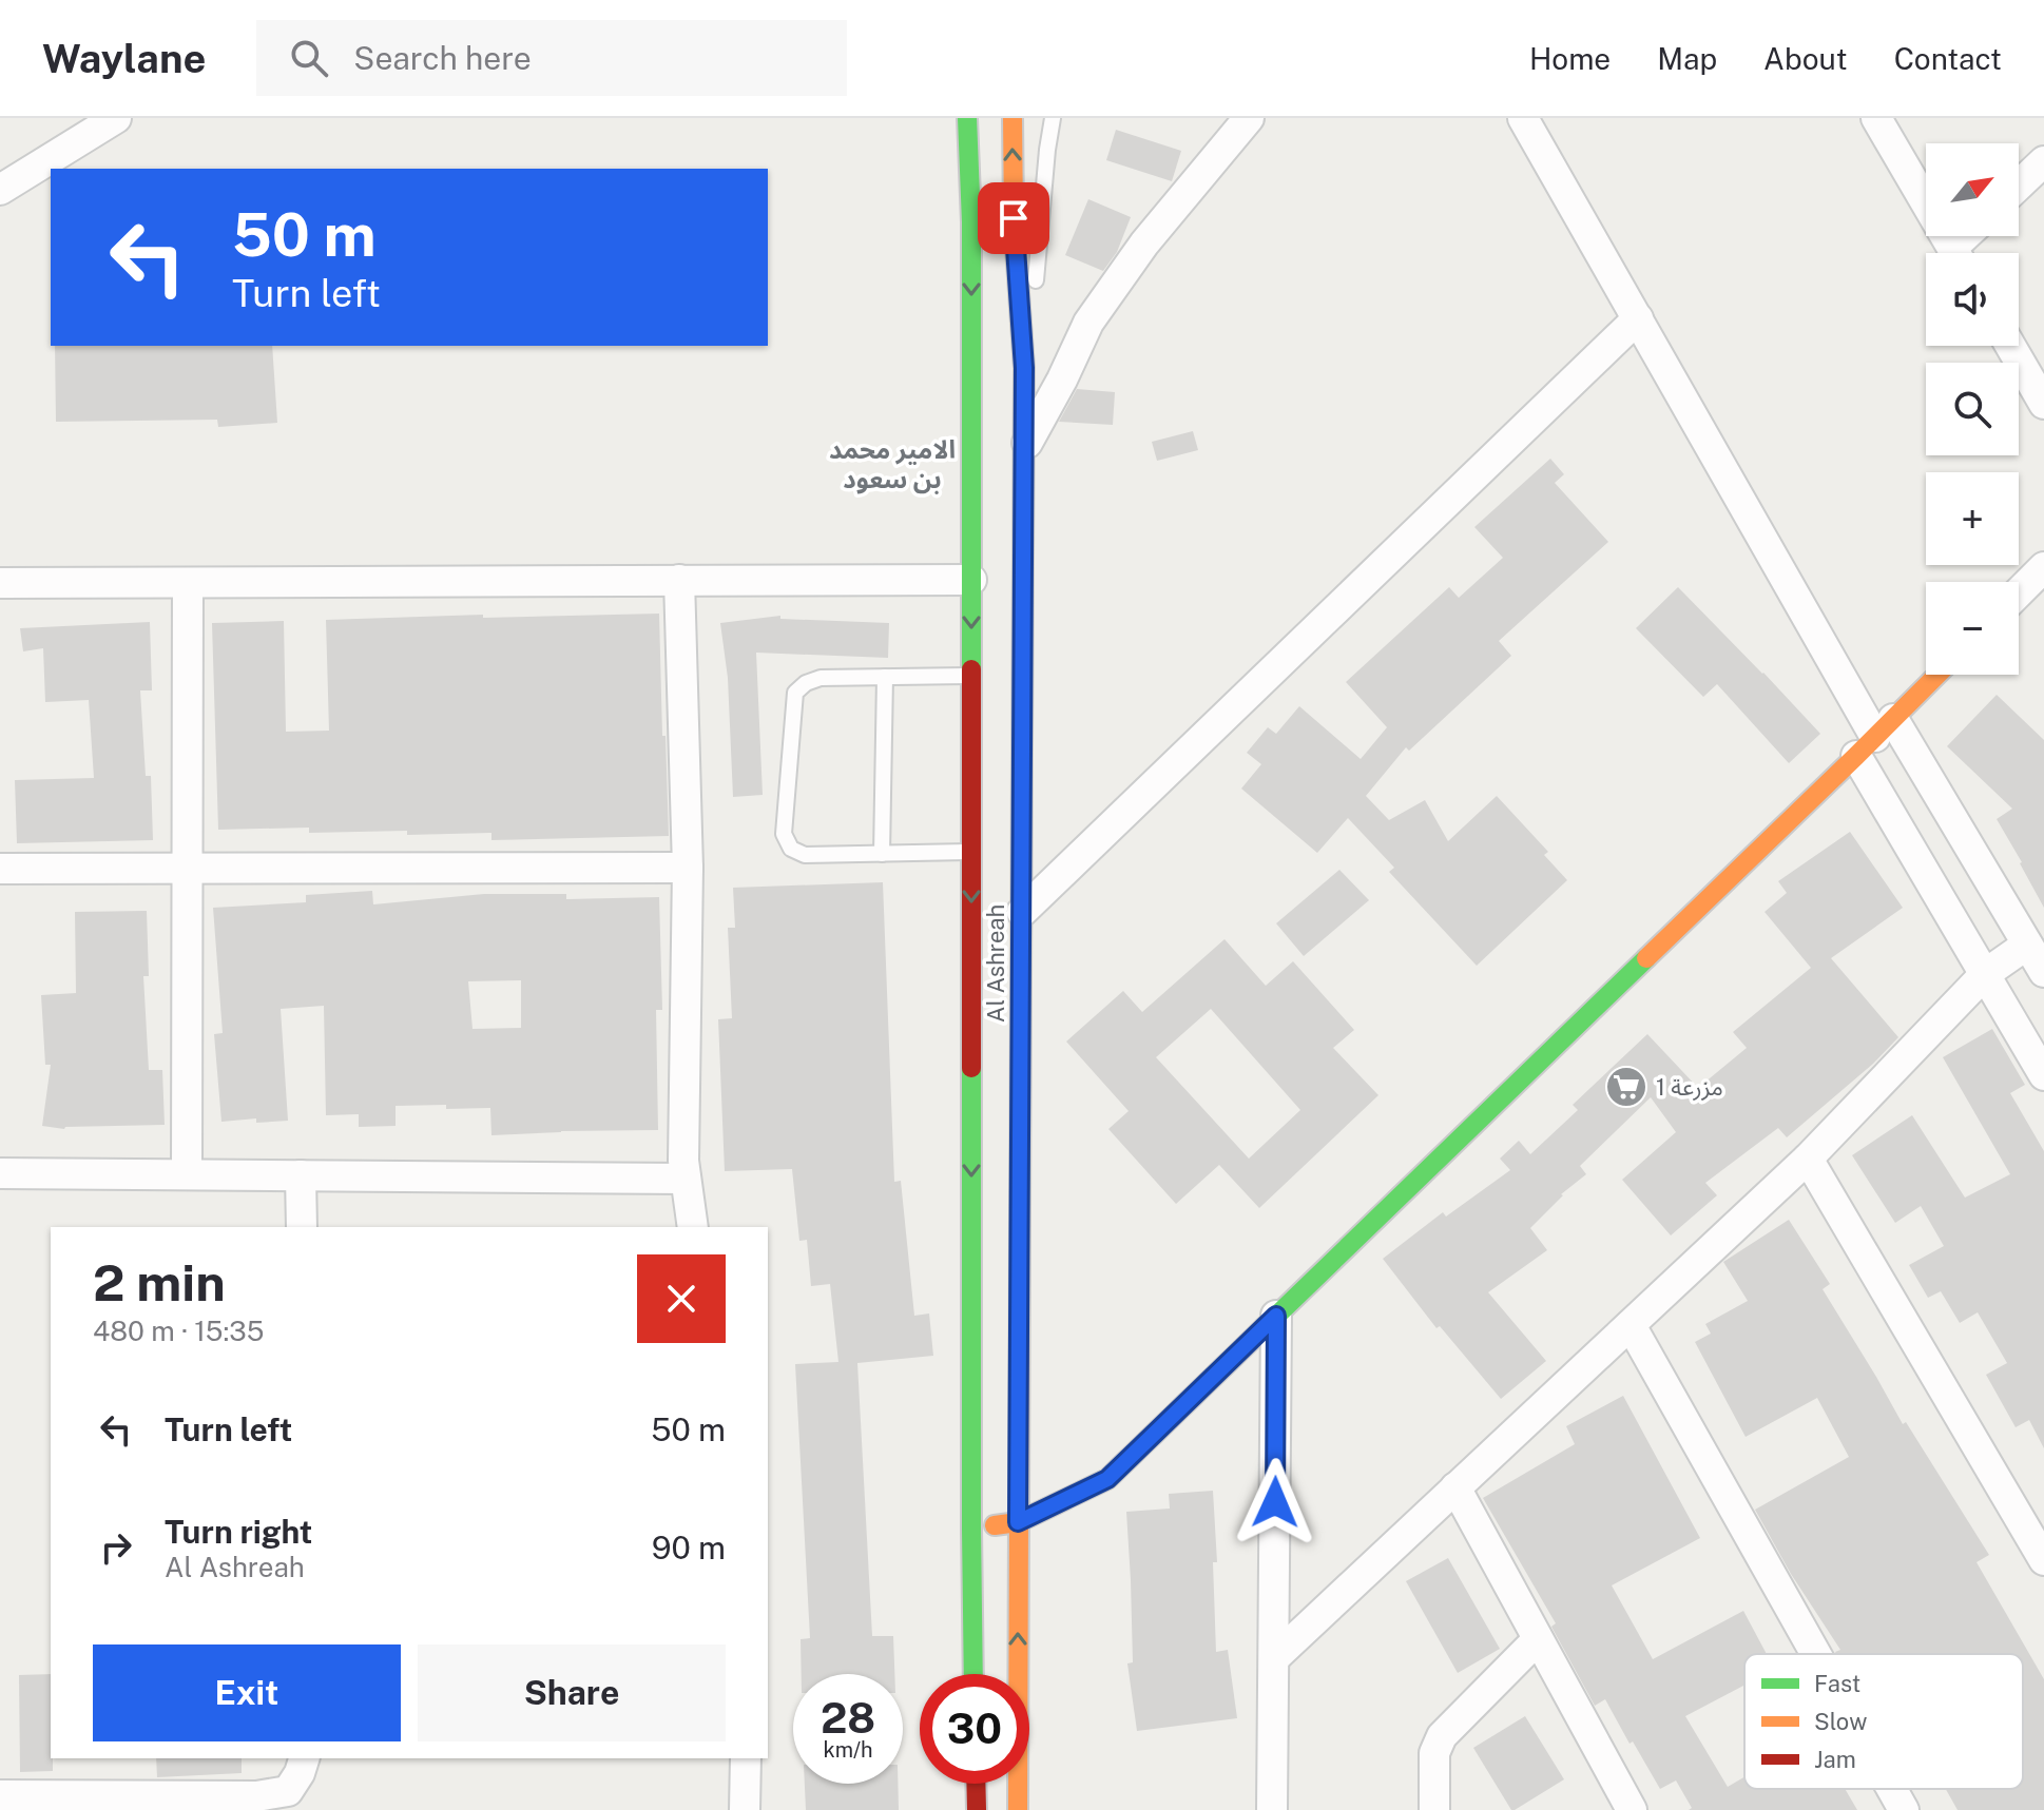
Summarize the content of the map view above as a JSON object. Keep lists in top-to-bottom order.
{
  "streets": {
    "street": ["Al Ashreah"]
  },
  "districts": ["الامير محمد بن سعود"],
  "places": {
    "supermarket": ["مزرعة 1"]
  },
  "legend": ["Fast", "Slow", "Jam"],
  "north": "top right",
  "page": {
    "header": "Waylane",
    "search": "Search here",
    "nav": [
      "Home",
      "Map",
      "About",
      "Contact"
    ],
    "map_buttons": ["+", "−"],
    "turn": ["50 m", "Turn left"],
    "heading": ["2 min", "480 m · 15:35"],
    "list": [
      {
        "name": "Turn left",
        "value": "50 m"
      },
      {
        "name": "Turn right",
        "note": "Al Ashreah",
        "value": "90 m"
      }
    ],
    "buttons": ["Exit", "Share"],
    "speed": "28 km/h",
    "limit": "30"
  }
}
